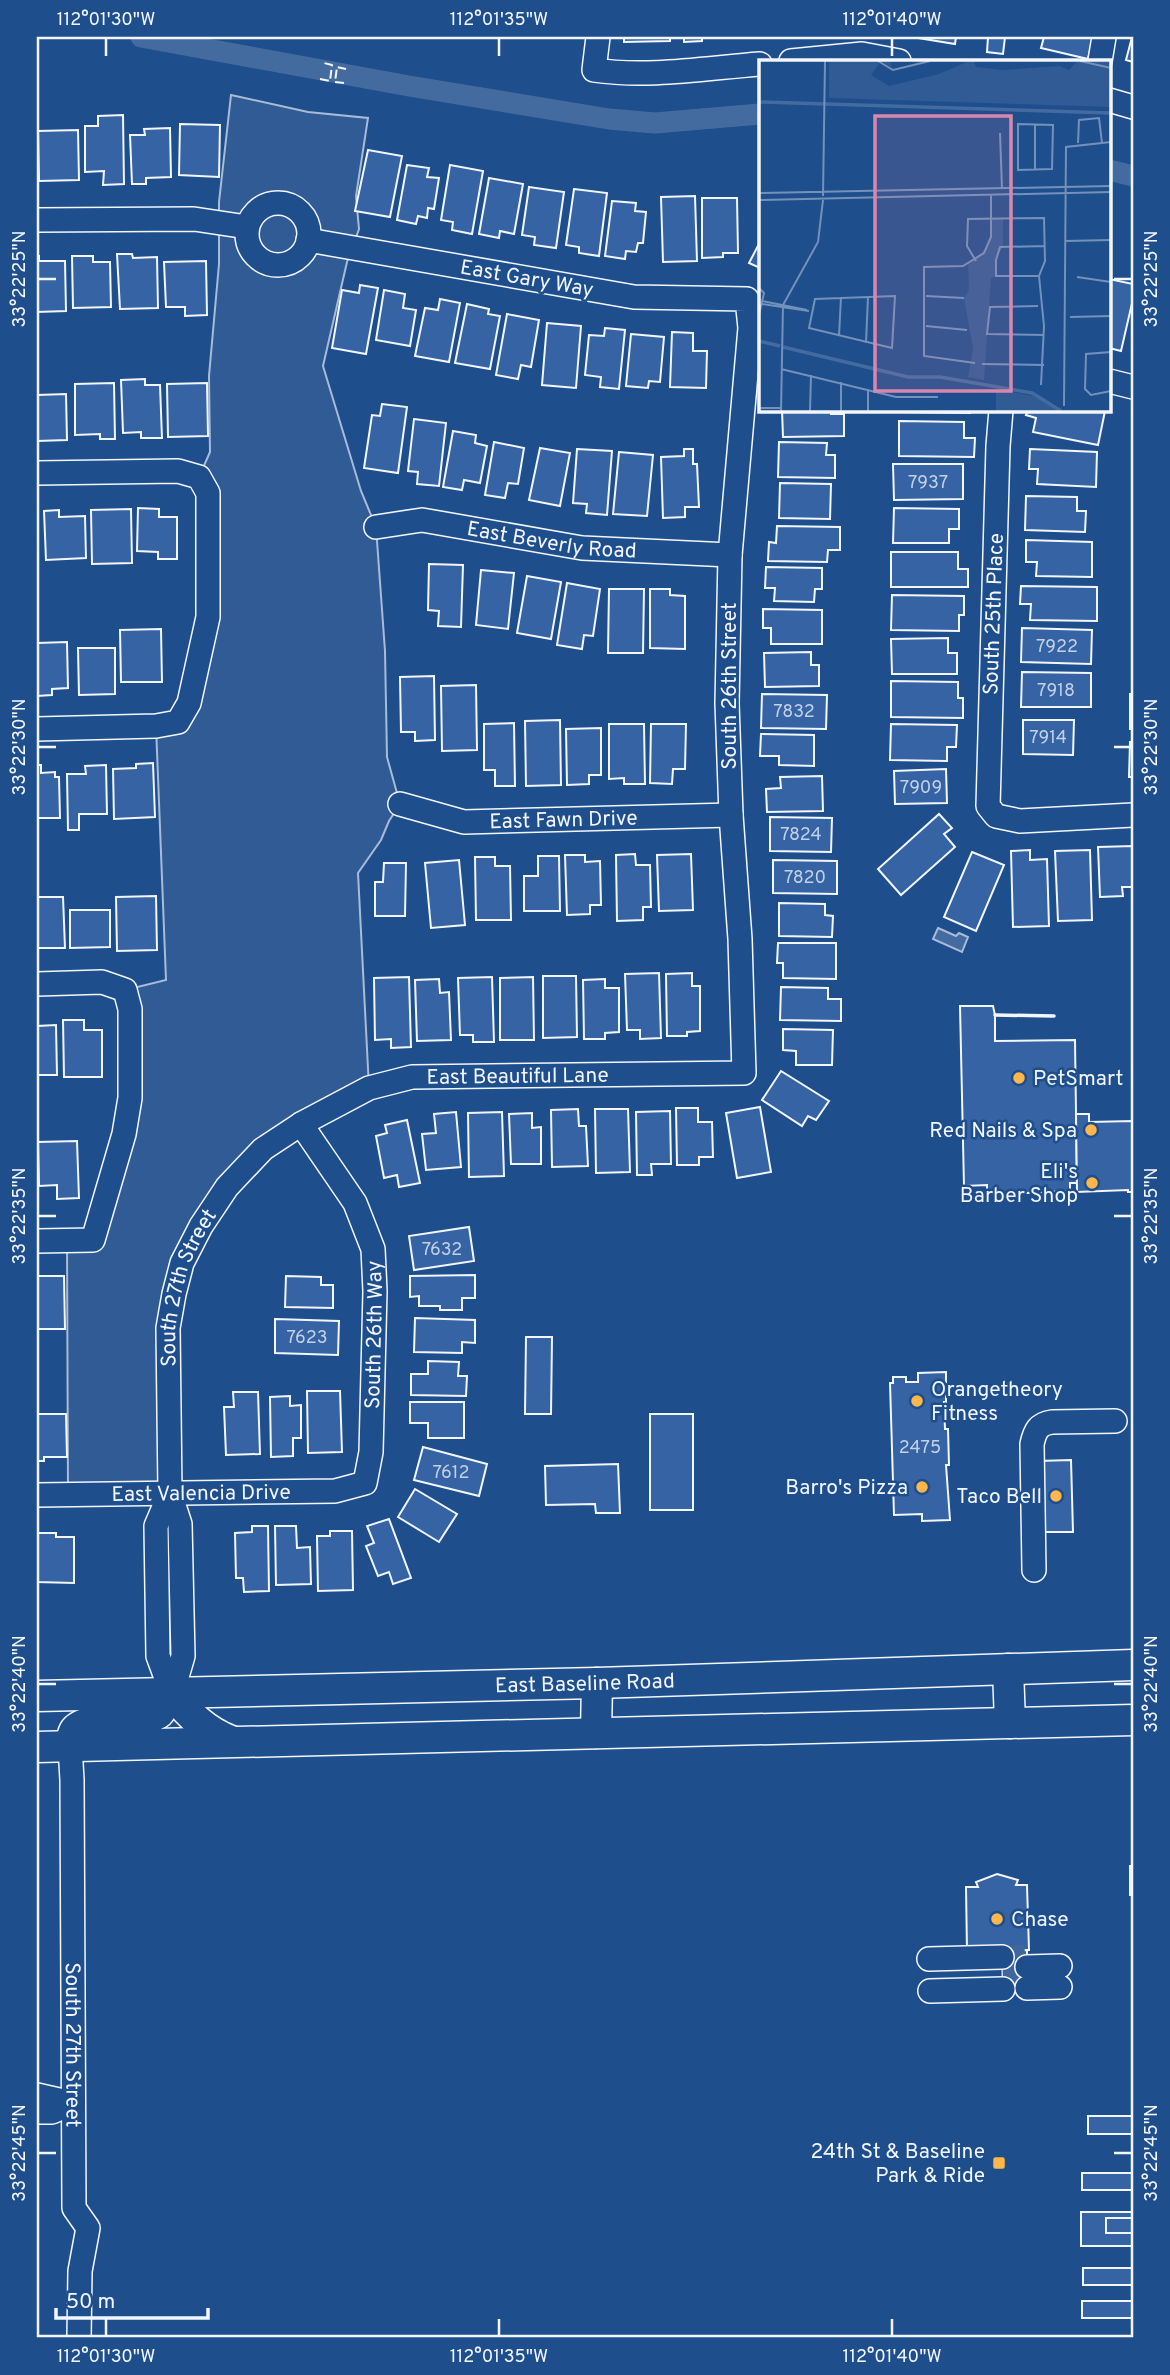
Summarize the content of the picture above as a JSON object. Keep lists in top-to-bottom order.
{
  "streets": {
    "main road": ["East Baseline Road"],
    "street": [
      "East Gary Way",
      "East Beverly Road",
      "South 25th Place",
      "South 26th Street",
      "East Fawn Drive",
      "East Beautiful Lane",
      "South 27th Street",
      "South 26th Way",
      "East Valencia Drive"
    ]
  },
  "crossings": [
    ["East Gary Way", "South 26th Street"],
    ["East Beverly Road", "South 26th Street"],
    ["South 26th Street", "East Fawn Drive"],
    ["South 26th Street", "East Beautiful Lane"],
    ["East Beautiful Lane", "South 27th Street"],
    ["East Beautiful Lane", "South 26th Way"],
    ["South 27th Street", "South 26th Way"],
    ["South 27th Street", "East Valencia Drive"],
    ["South 27th Street", "East Baseline Road"],
    ["South 26th Way", "East Valencia Drive"]
  ],
  "places": {
    "other": [
      "PetSmart",
      "Red Nails & Spa",
      "Eli's Barber Shop",
      "Orangetheory Fitness",
      "Barro's Pizza",
      "Taco Bell",
      "Chase"
    ],
    "transit": ["24th St & Baseline Park & Ride"]
  },
  "house_numbers": [
    "7937",
    "7922",
    "7918",
    "7832",
    "7914",
    "7909",
    "7824",
    "7820",
    "7632",
    "7623",
    "2475",
    "7612"
  ],
  "scale_bar": "50 m",
  "coordinates": [
    "112°01'30\"W",
    "112°01'35\"W",
    "112°01'40\"W",
    "33°22'25\"N",
    "33°22'30\"N",
    "33°22'35\"N",
    "33°22'40\"N",
    "33°22'45\"N"
  ]
}
